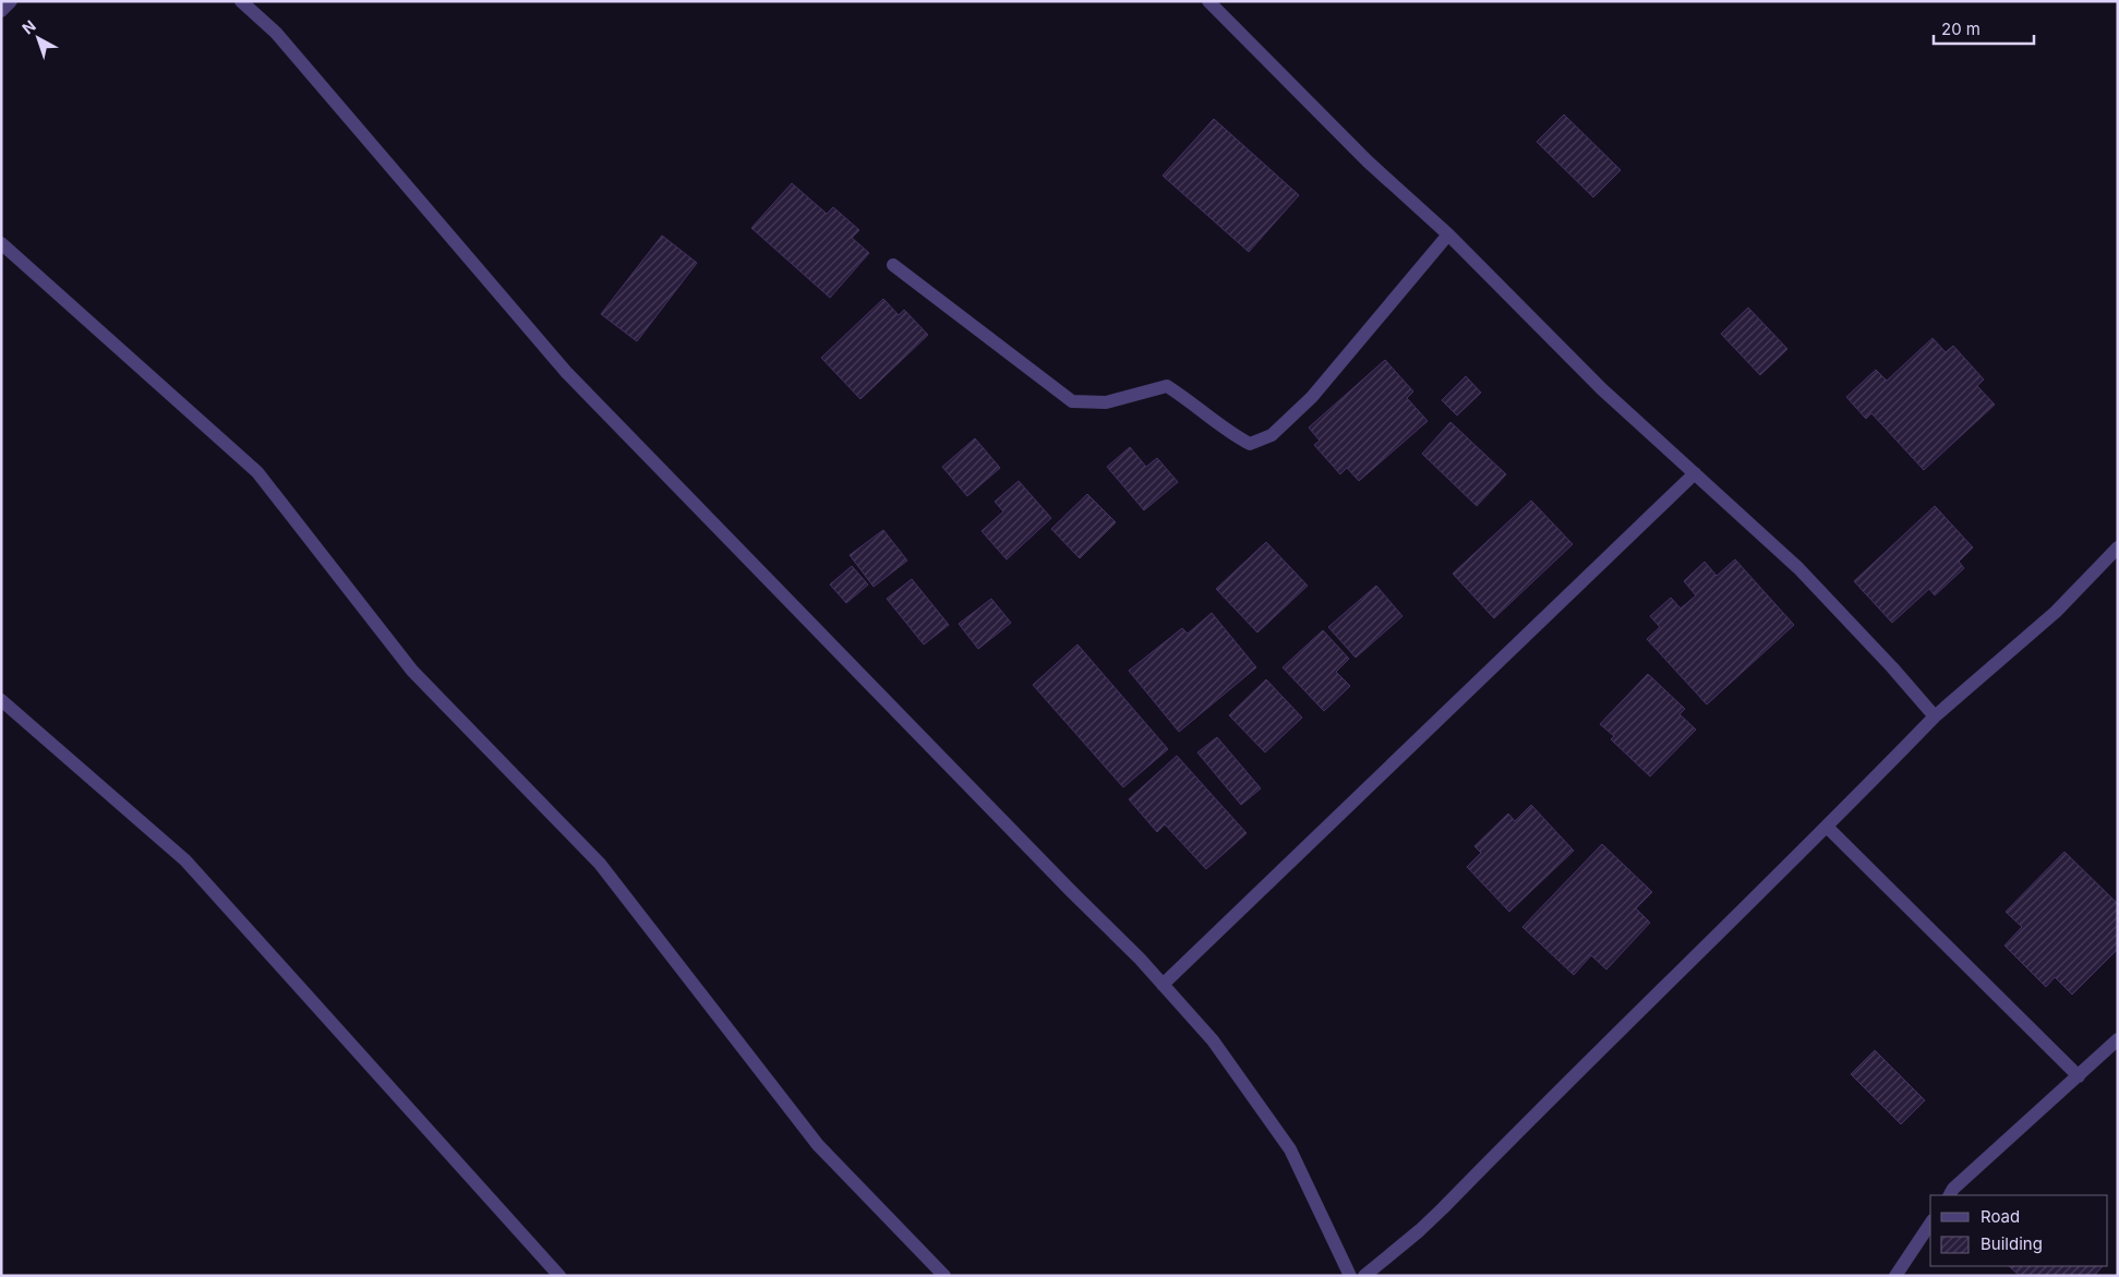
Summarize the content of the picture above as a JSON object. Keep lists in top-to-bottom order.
{
  "legend": ["Road", "Building"],
  "scale_bar": "20 m",
  "north": "top left"
}
